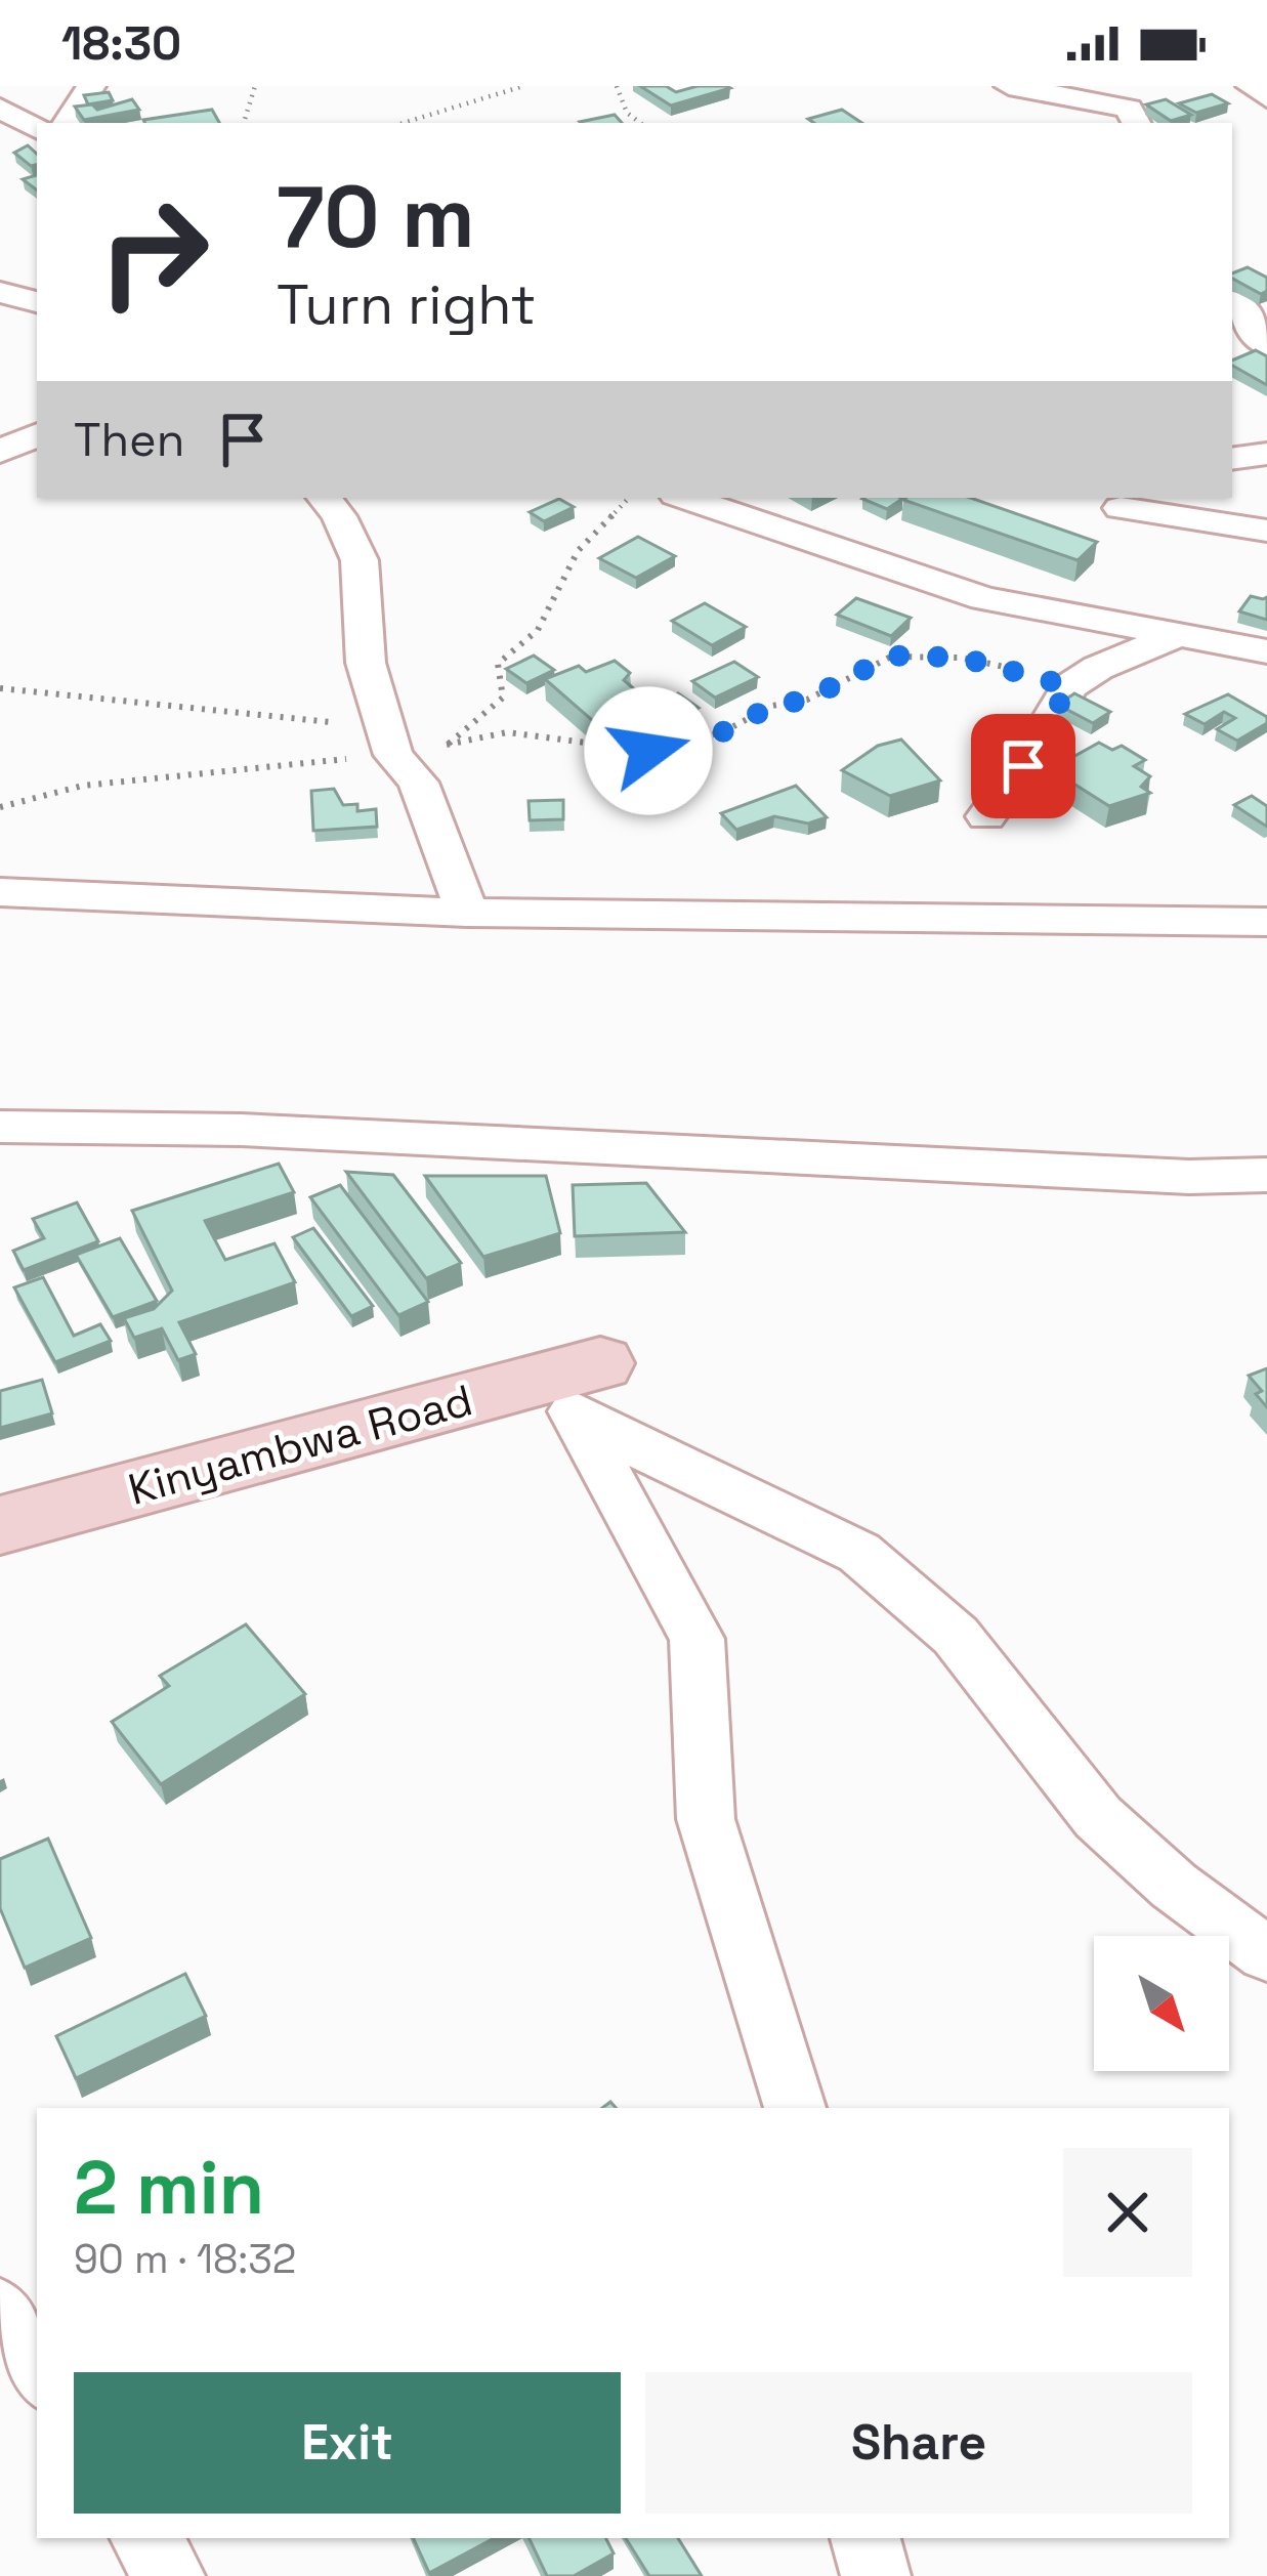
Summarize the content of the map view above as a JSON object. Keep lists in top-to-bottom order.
{
  "streets": {
    "street": ["Kinyambwa Road"]
  },
  "north": "bottom right",
  "page": {
    "status": "18:30",
    "turn": ["70 m", "Turn right"],
    "then": "Then",
    "heading": ["2 min", "90 m · 18:32"],
    "buttons": ["Exit", "Share"]
  }
}
